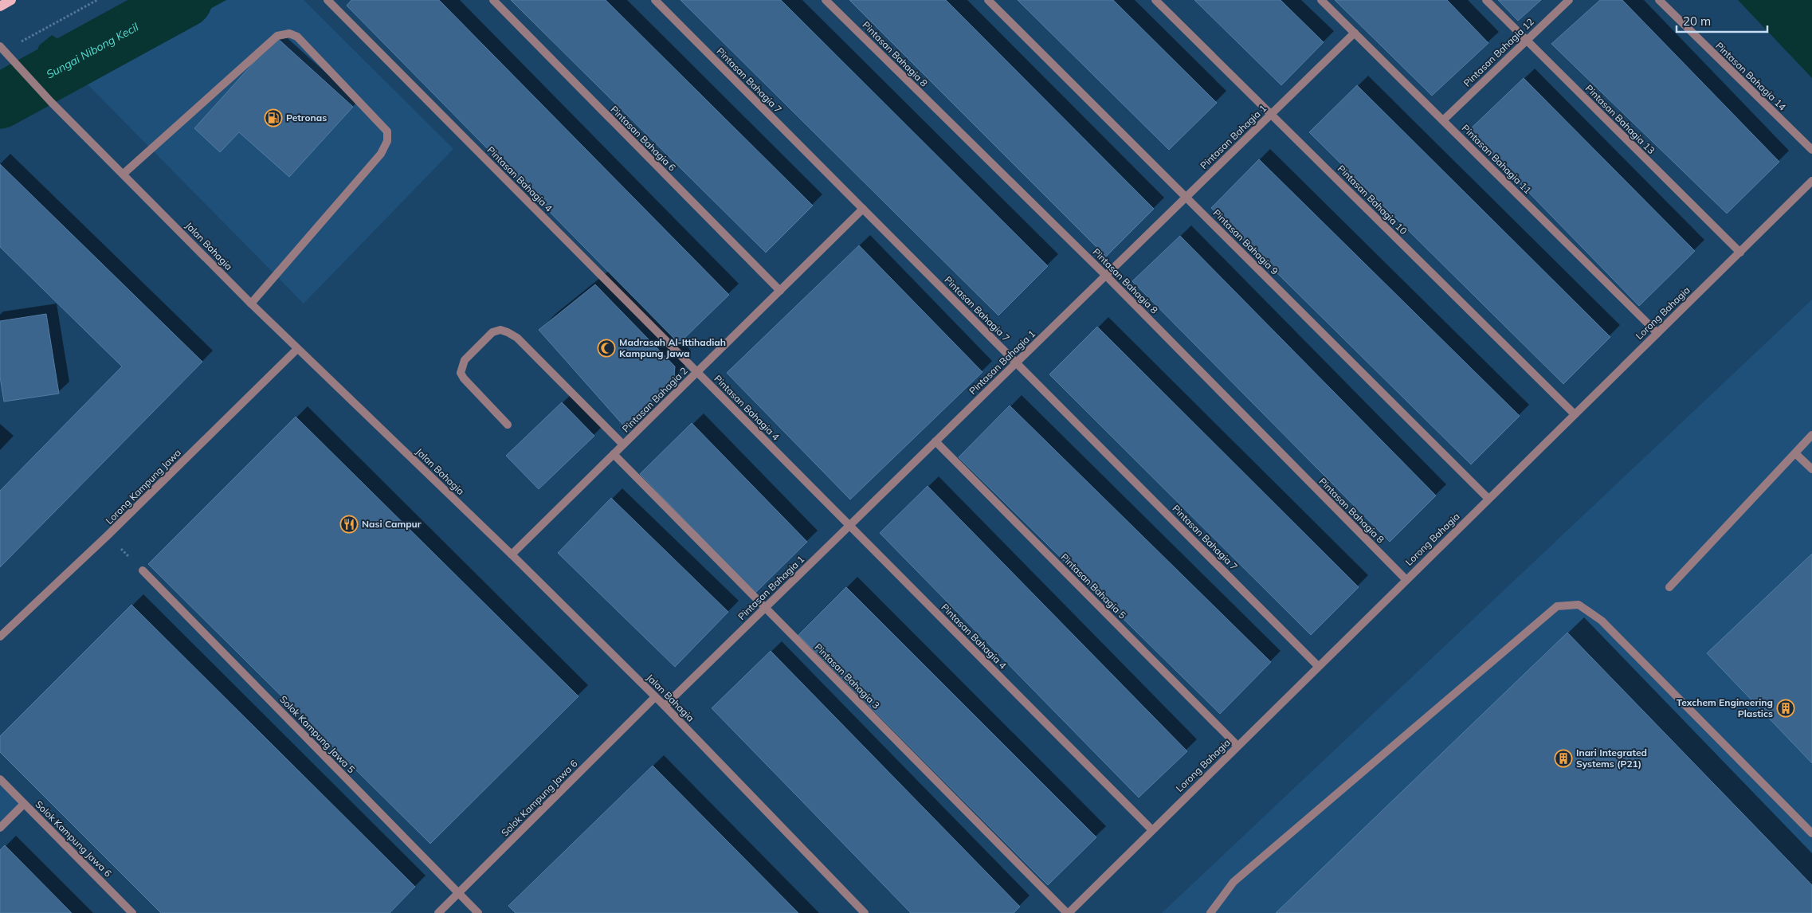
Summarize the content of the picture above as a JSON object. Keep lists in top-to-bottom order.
{
  "streets": {
    "street": [
      "Pintasan Bahagia 12",
      "Pintasan Bahagia 8",
      "Pintasan Bahagia 14",
      "Pintasan Bahagia 7",
      "Pintasan Bahagia 13",
      "Pintasan Bahagia 1",
      "Pintasan Bahagia 6",
      "Pintasan Bahagia 11",
      "Pintasan Bahagia 4",
      "Pintasan Bahagia 10",
      "Pintasan Bahagia 9",
      "Jalan Bahagia",
      "Lorong Bahagia",
      "Pintasan Bahagia 2",
      "Lorong Kampung Jawa",
      "Pintasan Bahagia 5",
      "Pintasan Bahagia 3",
      "Solok Kampung Jawa 5",
      "Solok Kampung Jawa 6"
    ]
  },
  "crossings": [
    ["Pintasan Bahagia 12", "Pintasan Bahagia 13"],
    ["Pintasan Bahagia 12", "Pintasan Bahagia 11"],
    ["Pintasan Bahagia 8", "Pintasan Bahagia 1"],
    ["Pintasan Bahagia 8", "Lorong Bahagia"],
    ["Pintasan Bahagia 7", "Pintasan Bahagia 1"],
    ["Pintasan Bahagia 7", "Lorong Bahagia"],
    ["Pintasan Bahagia 7", "Pintasan Bahagia 2"],
    ["Pintasan Bahagia 13", "Lorong Bahagia"],
    ["Pintasan Bahagia 1", "Pintasan Bahagia 11"],
    ["Pintasan Bahagia 1", "Pintasan Bahagia 4"],
    ["Pintasan Bahagia 1", "Pintasan Bahagia 10"],
    ["Pintasan Bahagia 1", "Pintasan Bahagia 9"],
    ["Pintasan Bahagia 1", "Jalan Bahagia"],
    ["Pintasan Bahagia 1", "Pintasan Bahagia 5"],
    ["Pintasan Bahagia 1", "Pintasan Bahagia 3"],
    ["Pintasan Bahagia 6", "Pintasan Bahagia 2"],
    ["Pintasan Bahagia 11", "Lorong Bahagia"],
    ["Pintasan Bahagia 4", "Lorong Bahagia"],
    ["Pintasan Bahagia 4", "Pintasan Bahagia 2"],
    ["Pintasan Bahagia 10", "Lorong Bahagia"],
    ["Pintasan Bahagia 9", "Lorong Bahagia"],
    ["Jalan Bahagia", "Pintasan Bahagia 2"],
    ["Jalan Bahagia", "Lorong Kampung Jawa"],
    ["Jalan Bahagia", "Solok Kampung Jawa 6"],
    ["Lorong Bahagia", "Pintasan Bahagia 5"],
    ["Lorong Bahagia", "Pintasan Bahagia 3"],
    ["Pintasan Bahagia 2", "Pintasan Bahagia 3"],
    ["Solok Kampung Jawa 5", "Solok Kampung Jawa 6"]
  ],
  "water": ["Sungai Nibong Kecil"],
  "places": {
    "fuel station": ["Petronas"],
    "mosque": ["Madrasah Al-Ittihadiah Kampung Jawa"],
    "restaurant": ["Nasi Campur"],
    "building": ["Texchem Engineering Plastics", "Inari Integrated Systems (P21)"]
  },
  "scale_bar": "20 m"
}
